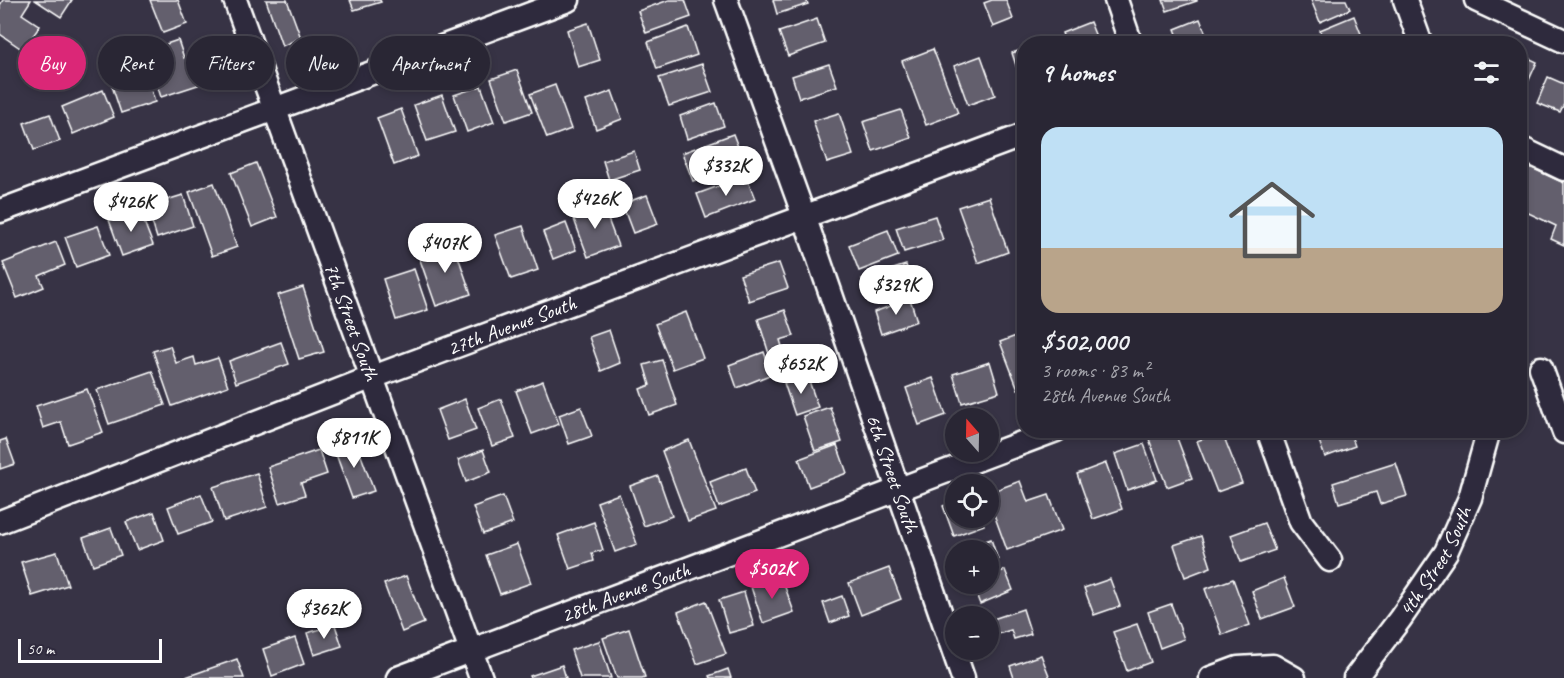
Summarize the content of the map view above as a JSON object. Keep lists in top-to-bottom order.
{
  "streets": {
    "street": [
      "7th Street South",
      "27th Avenue South",
      "6th Street South",
      "4th Street South",
      "28th Avenue South"
    ]
  },
  "crossings": [
    ["7th Street South", "27th Avenue South"],
    ["7th Street South", "28th Avenue South"],
    ["27th Avenue South", "6th Street South"],
    ["6th Street South", "28th Avenue South"]
  ],
  "scale_bar": "50 m",
  "north": "top",
  "page": {
    "chip": [
      "Buy",
      "Rent",
      "Filters",
      "New",
      "Apartment"
    ],
    "heading": "9 homes",
    "list": [
      {
        "name": "$502,000",
        "note": "3 rooms · 83 m² · 28th Avenue South"
      }
    ],
    "price": [
      "$332K",
      "$426K",
      "$426K",
      "$407K",
      "$329K",
      "$652K",
      "$811K",
      "$502K",
      "$362K"
    ],
    "map_buttons": ["+", "−"],
    "scale": "50 m"
  }
}
